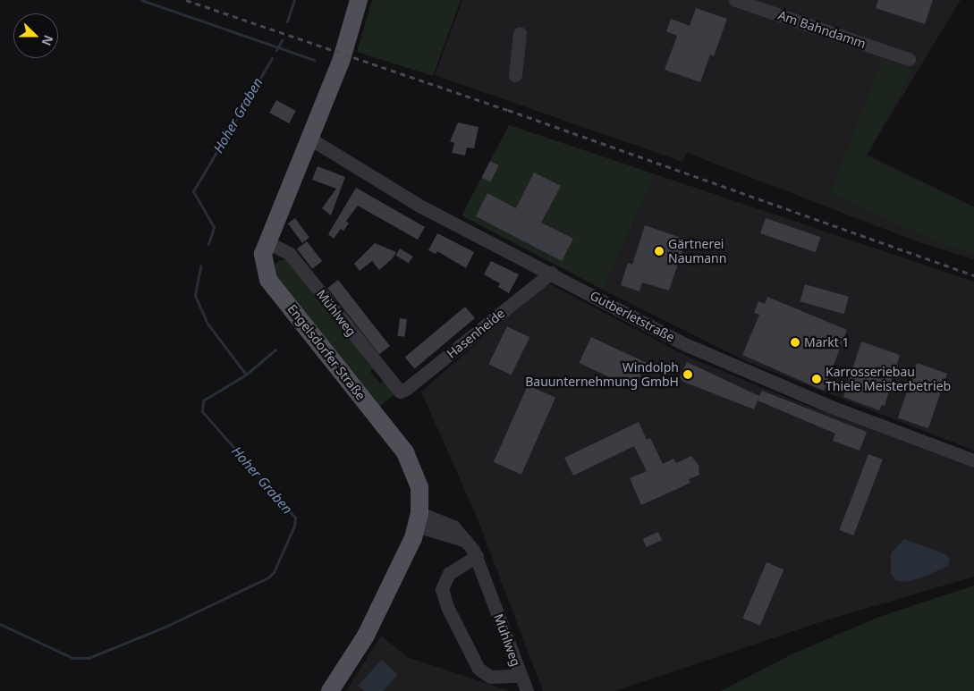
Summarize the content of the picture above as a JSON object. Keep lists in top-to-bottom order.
{
  "streets": {
    "main road": ["Engelsdorfer Straße"],
    "street": [
      "Am Bahndamm",
      "Mühlweg",
      "Gutberletstraße",
      "Hasenheide"
    ]
  },
  "crossings": [
    ["Mühlweg", "Hasenheide"],
    ["Mühlweg", "Engelsdorfer Straße"],
    ["Gutberletstraße", "Hasenheide"],
    ["Gutberletstraße", "Engelsdorfer Straße"]
  ],
  "water": ["Hoher Graben"],
  "places": [
    "Gärtnerei Naumann",
    "Markt 1",
    "Windolph Bauunternehmung GmbH",
    "Karrosseriebau Thiele Meisterbetrieb"
  ],
  "north": "right"
}
